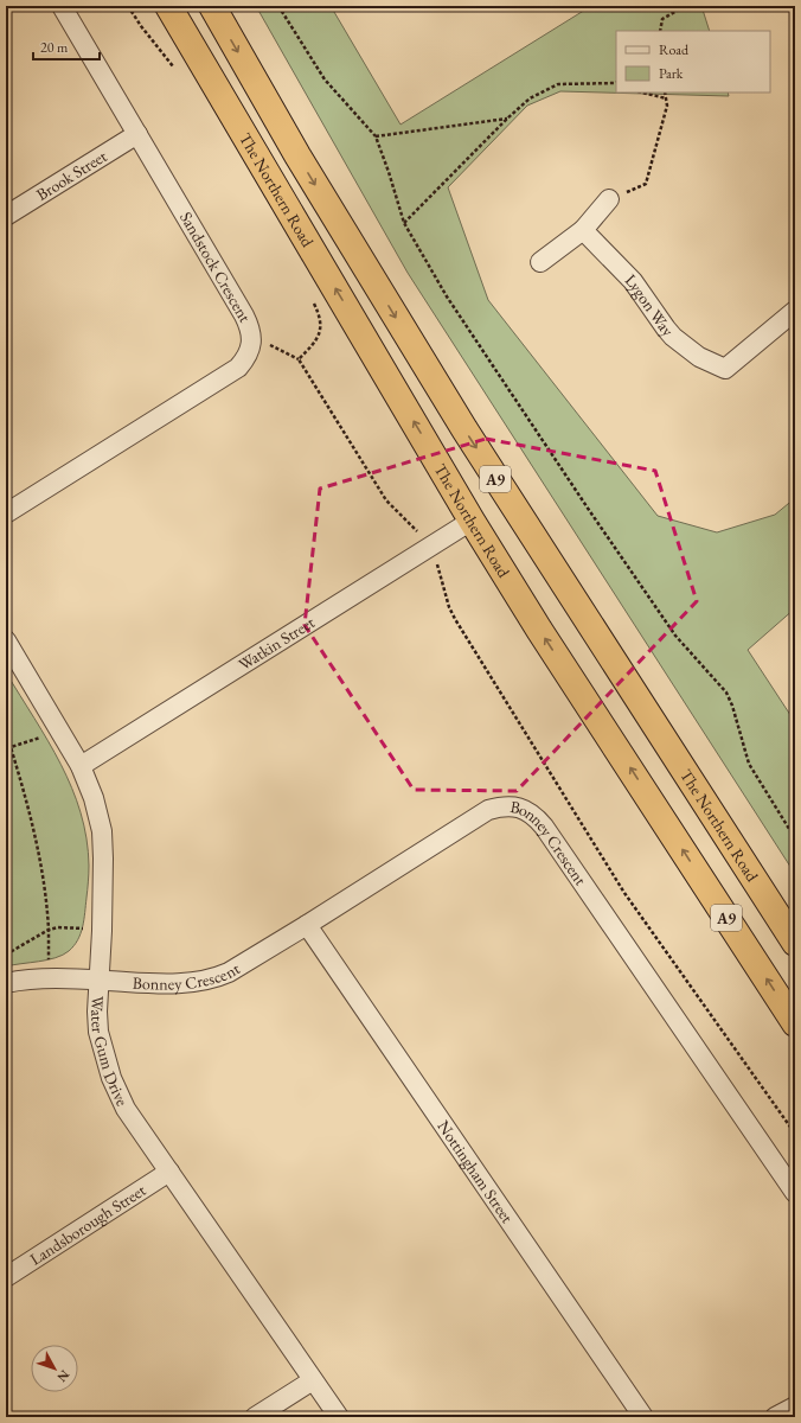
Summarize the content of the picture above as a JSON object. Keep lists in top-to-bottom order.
{
  "streets": {
    "highway": ["The Northern Road", "A9"],
    "street": [
      "Brook Street",
      "Sandstock Crescent",
      "Lygon Way",
      "Watkin Street",
      "Bonney Crescent",
      "Water Gum Drive",
      "Nottingham Street",
      "Landsborough Street"
    ]
  },
  "crossings": [
    ["Brook Street", "Sandstock Crescent"],
    ["The Northern Road", "Watkin Street"],
    ["Watkin Street", "Water Gum Drive"],
    ["Bonney Crescent", "Water Gum Drive"],
    ["Bonney Crescent", "Nottingham Street"],
    ["Water Gum Drive", "Landsborough Street"]
  ],
  "legend": ["Road", "Park"],
  "scale_bar": "20 m",
  "north": "bottom right"
}
